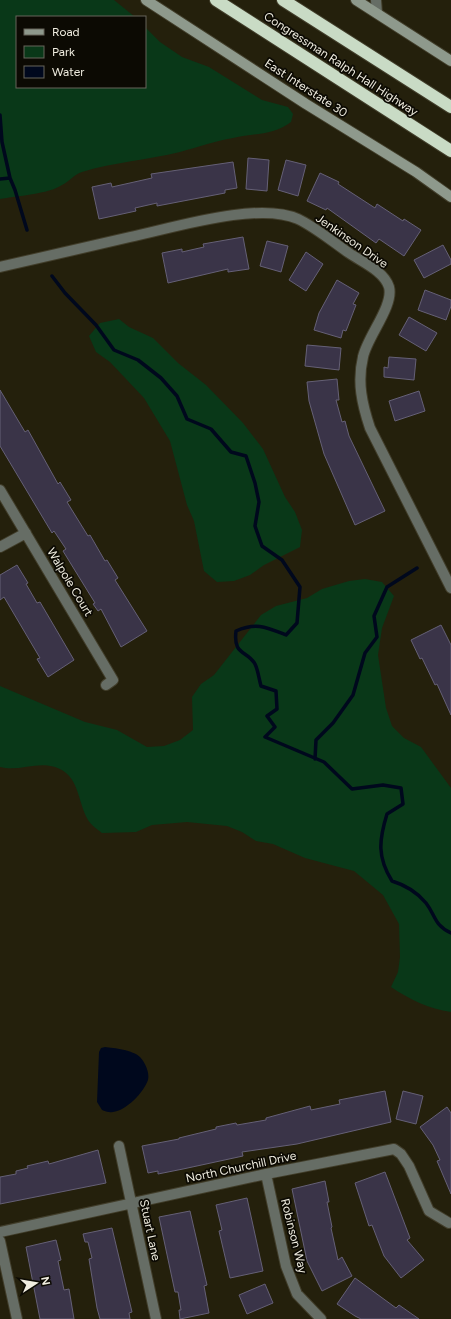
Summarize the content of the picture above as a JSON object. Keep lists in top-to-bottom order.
{
  "streets": {
    "highway": ["Congressman Ralph Hall Highway"],
    "main road": ["East Interstate 30"],
    "street": [
      "Jenkinson Drive",
      "Walpole Court",
      "North Churchill Drive",
      "Stuart Lane",
      "Robinson Way"
    ]
  },
  "crossings": [
    ["North Churchill Drive", "Stuart Lane"],
    ["North Churchill Drive", "Robinson Way"]
  ],
  "legend": ["Road", "Park", "Water"],
  "north": "right"
}
